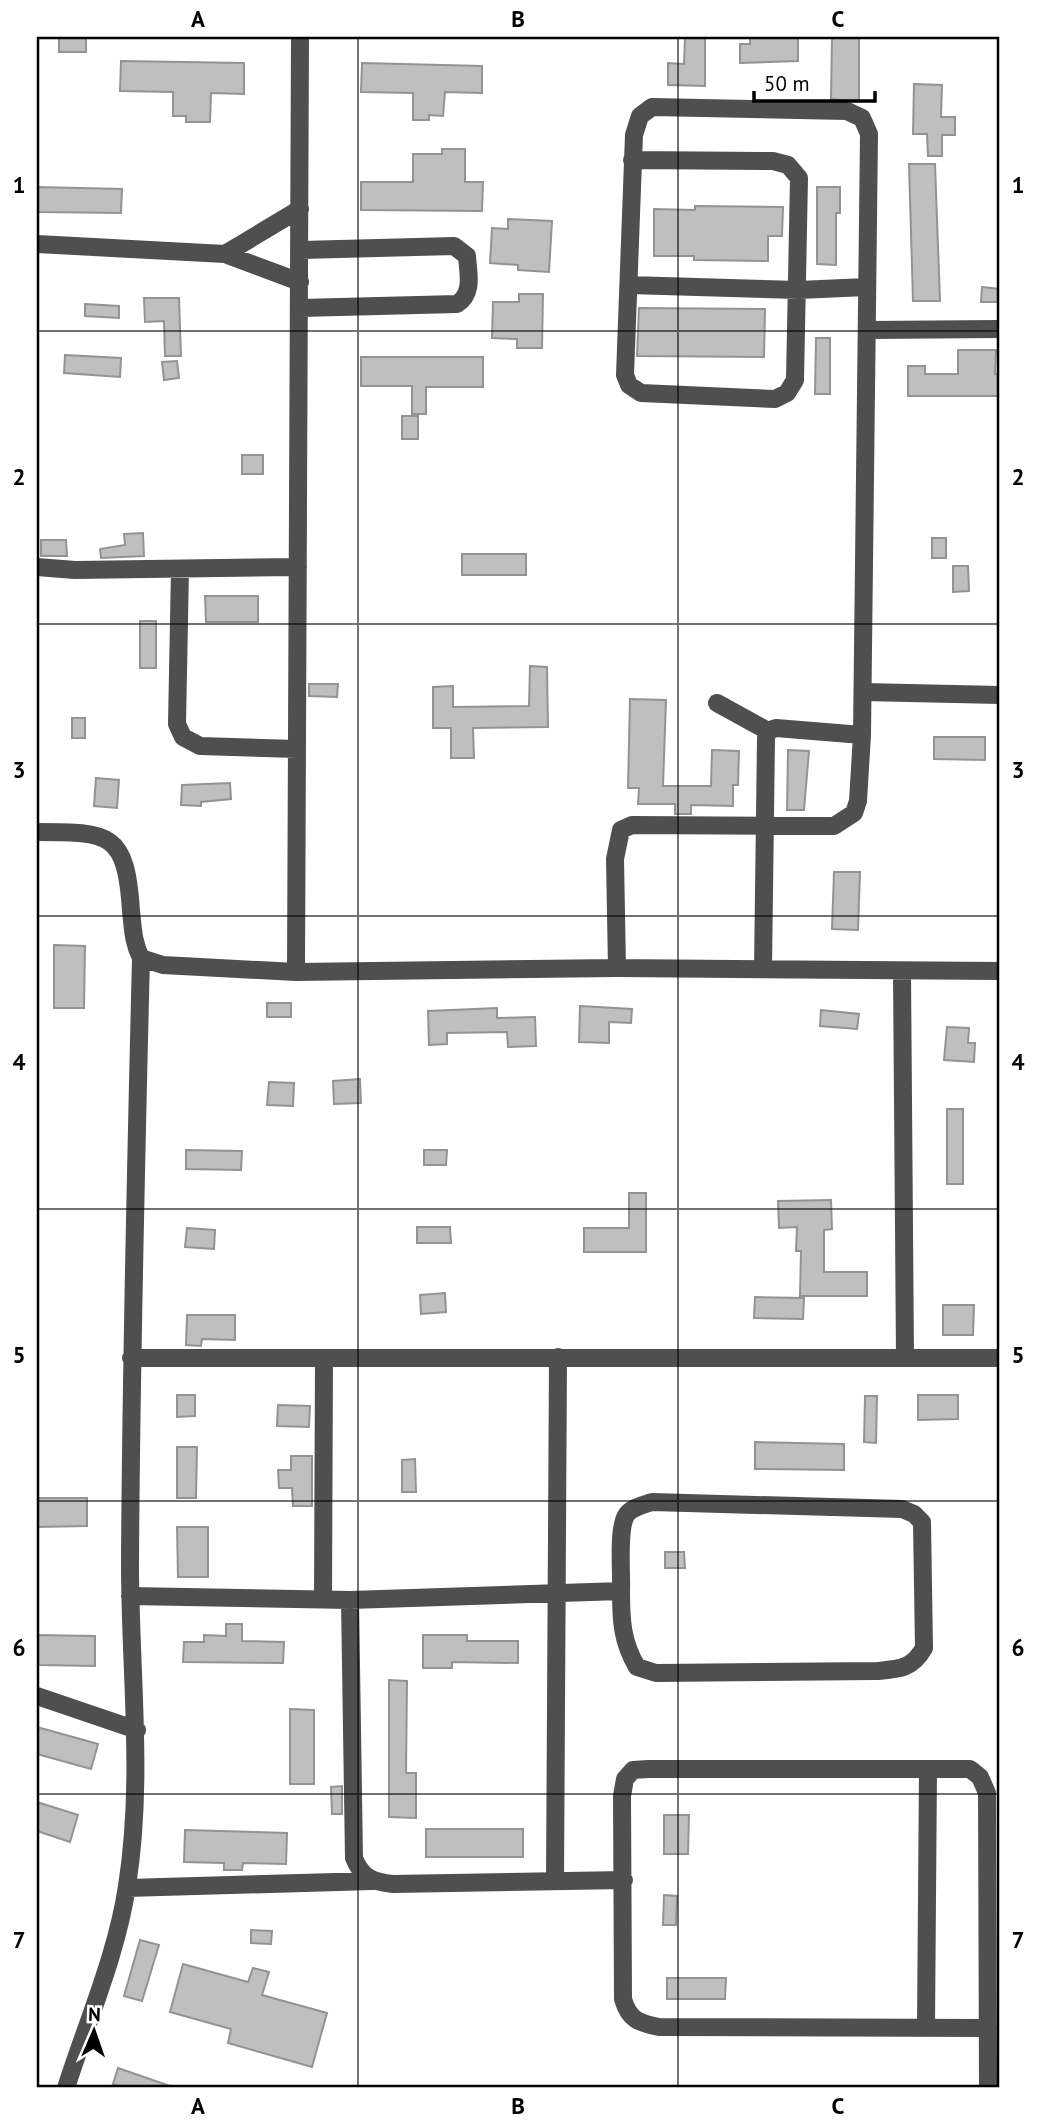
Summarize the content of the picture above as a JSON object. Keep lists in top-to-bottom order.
{
  "scale_bar": "50 m",
  "north": "top",
  "grid": {
    "columns": ["A", "B", "C"],
    "rows": [
      "1",
      "2",
      "3",
      "4",
      "5",
      "6",
      "7"
    ]
  }
}
